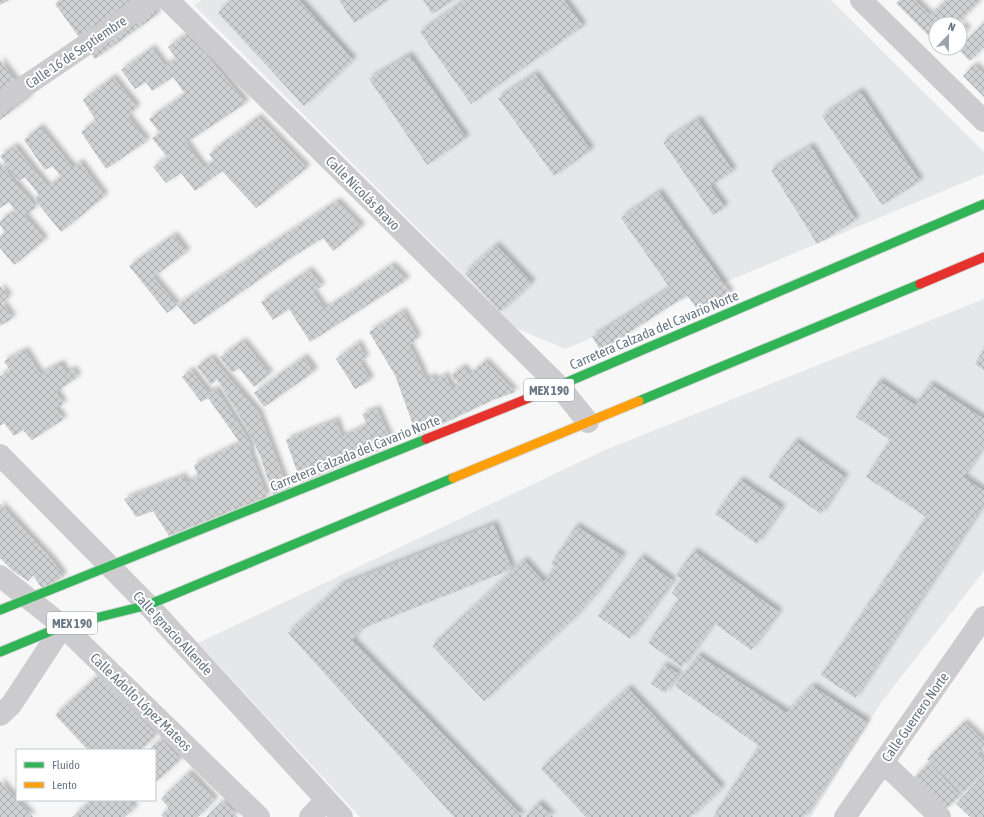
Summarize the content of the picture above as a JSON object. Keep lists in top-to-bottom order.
{
  "streets": {
    "main road": ["Carretera Calzada del Cavario Norte", "MEX 190"],
    "street": [
      "Calle 16 de Septiembre",
      "Calle Nicolás Bravo",
      "Calle Ignacio Allende",
      "Calle Adolfo López Mateos",
      "Calle Guerrero Norte"
    ]
  },
  "crossings": [
    ["Calle Nicolás Bravo", "Carretera Calzada del Cavario Norte"],
    ["Calle Nicolás Bravo", "MEX 190"],
    ["Carretera Calzada del Cavario Norte", "MEX 190"],
    ["Carretera Calzada del Cavario Norte", "Calle Ignacio Allende"],
    ["MEX 190", "Calle Ignacio Allende"],
    ["MEX 190", "Calle Adolfo López Mateos"]
  ],
  "legend": ["Fluido", "Lento"],
  "north": "top"
}
